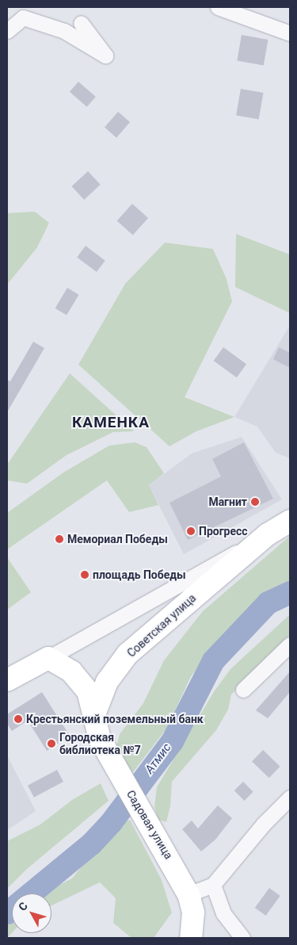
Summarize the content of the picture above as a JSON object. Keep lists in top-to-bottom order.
{
  "streets": {
    "main road": ["Советская улица", "Садовая улица"]
  },
  "crossings": [
    ["Советская улица", "Садовая улица"]
  ],
  "districts": ["КАМЕНКА"],
  "water": ["Атмис"],
  "places": [
    "Магнит",
    "Прогресс",
    "Мемориал Победы",
    "площадь Победы",
    "Крестьянский поземельный банк",
    "Городская библиотека №7"
  ],
  "north": "top left"
}
